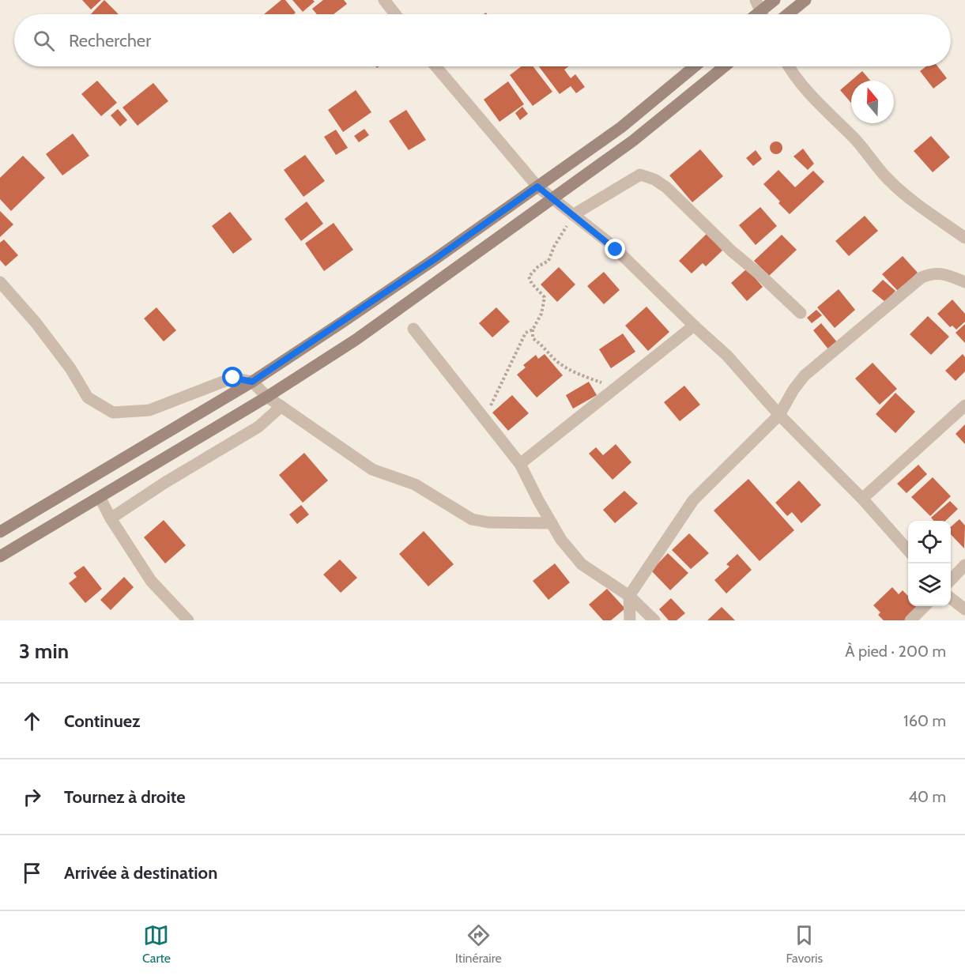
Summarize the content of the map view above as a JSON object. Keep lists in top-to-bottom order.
{
  "north": "top",
  "page": {
    "search": "Rechercher",
    "heading": ["3 min", "À pied · 200 m"],
    "list": [
      ["Continuez", "160 m"],
      ["Tournez à droite", "40 m"],
      "Arrivée à destination"
    ],
    "nav": ["Carte", "Itinéraire", "Favoris"]
  }
}
